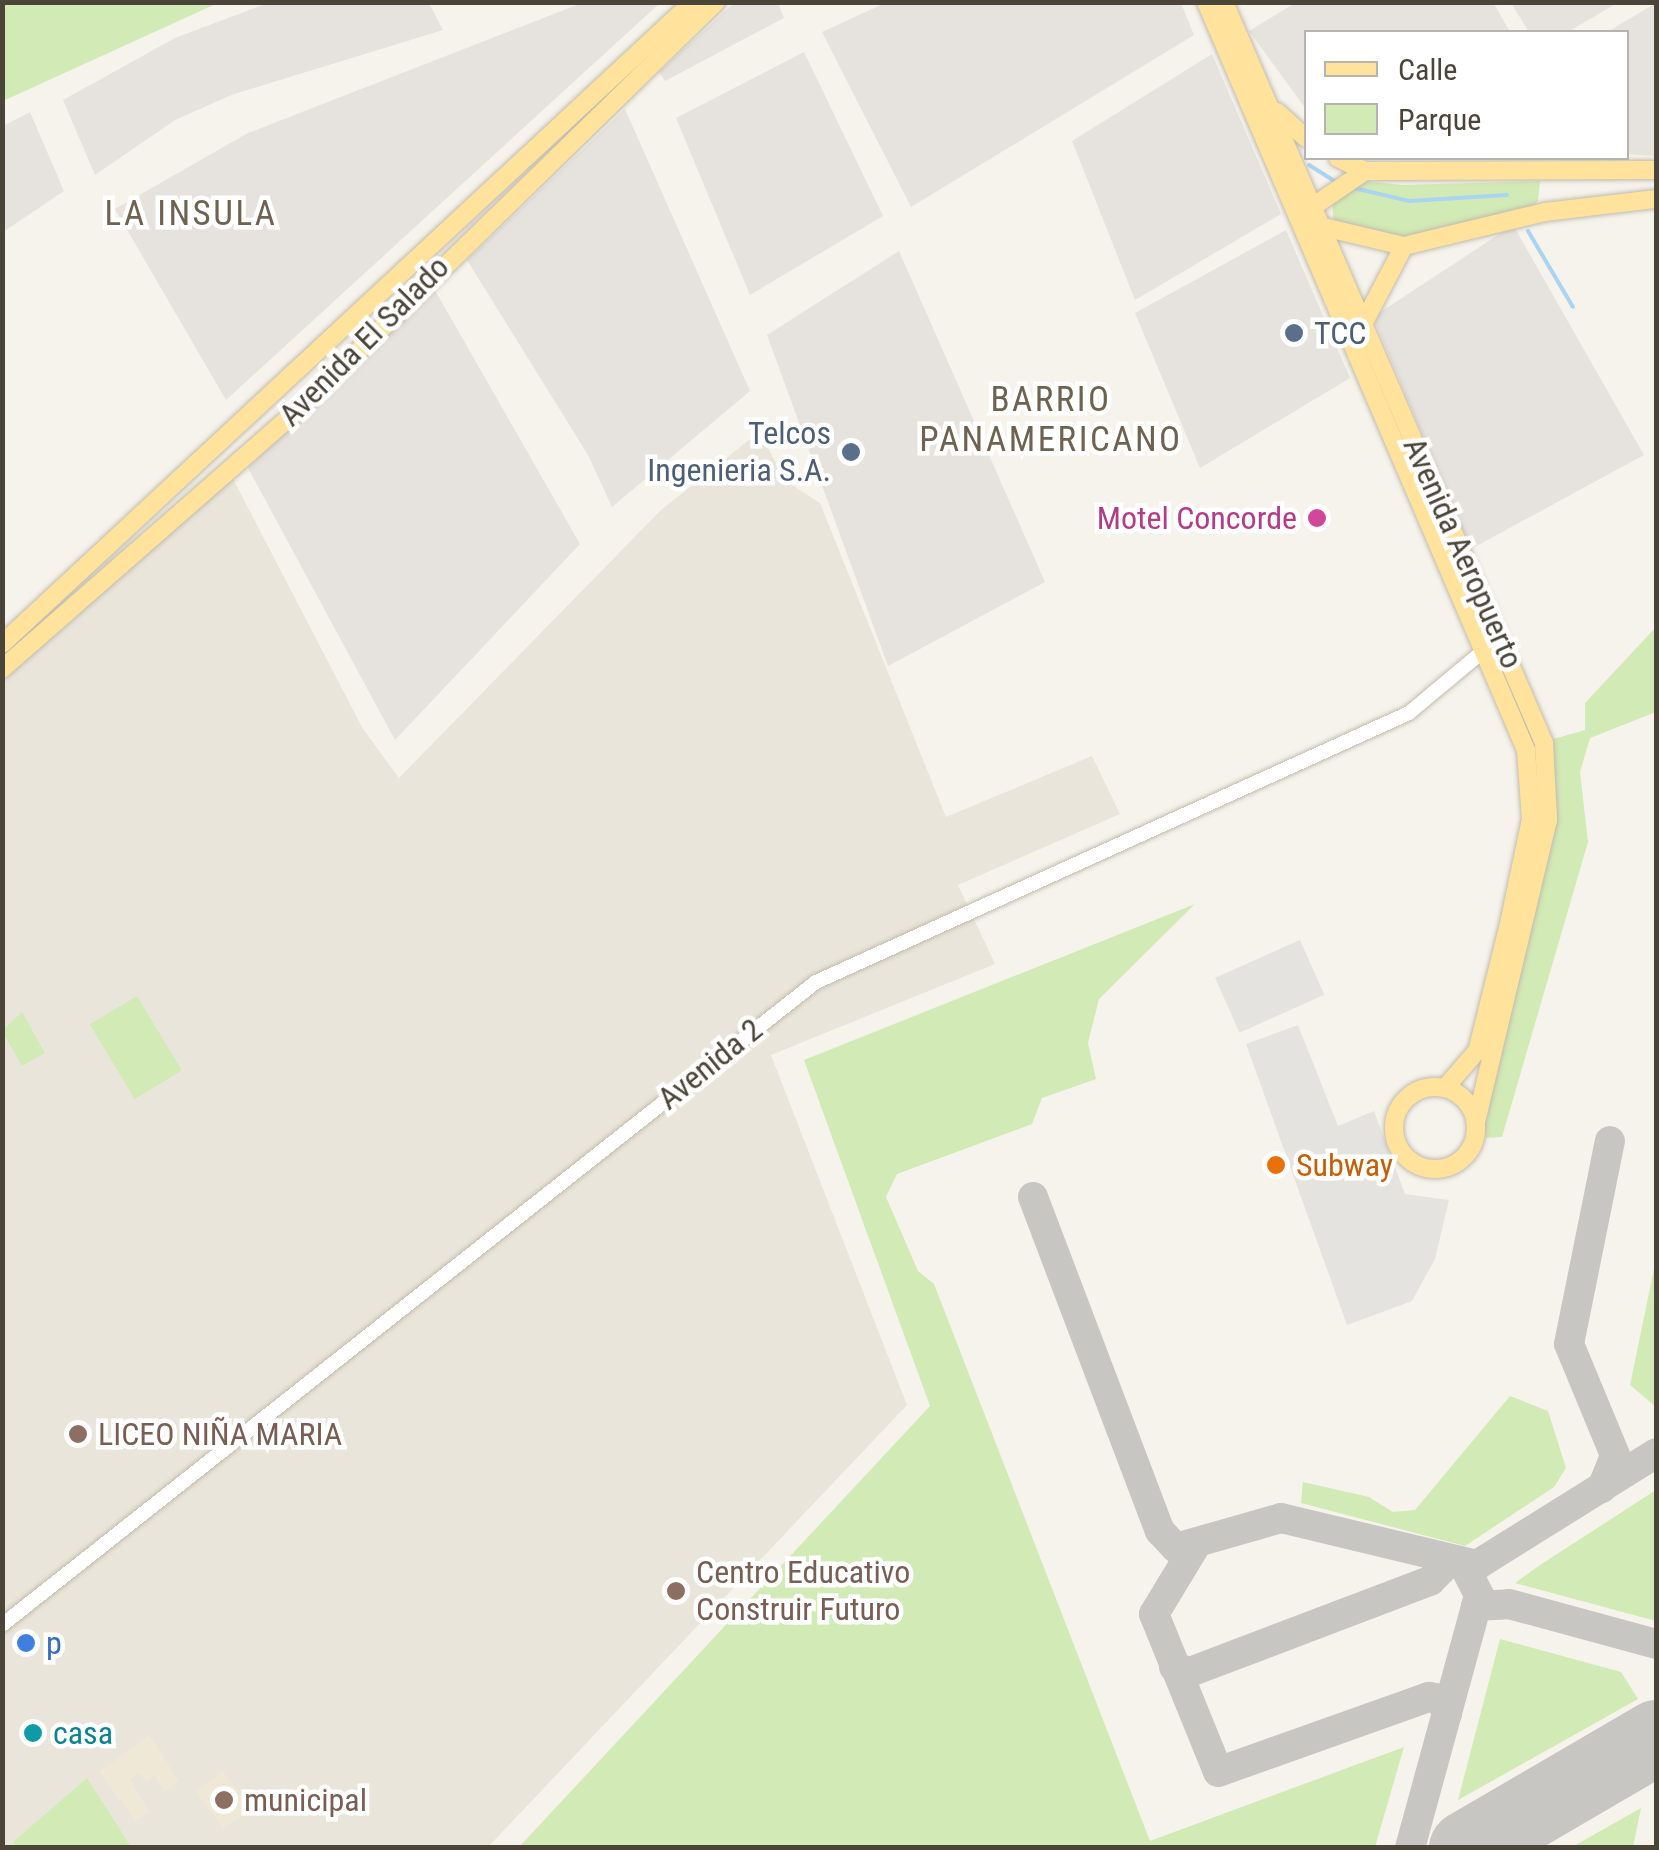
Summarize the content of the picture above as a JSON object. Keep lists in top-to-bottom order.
{
  "streets": {
    "main road": ["Avenida El Salado", "Avenida Aeropuerto"],
    "street": ["Avenida 2"]
  },
  "crossings": [
    ["Avenida Aeropuerto", "Avenida 2"]
  ],
  "districts": ["LA INSULA", "BARRIO PANAMERICANO"],
  "places": [
    "TCC",
    "Telcos Ingenieria S.A.",
    "Motel Concorde",
    "Subway",
    "LICEO NIÑA MARIA",
    "Centro Educativo Construir Futuro",
    "p",
    "casa",
    "municipal"
  ],
  "legend": ["Calle", "Parque"]
}
